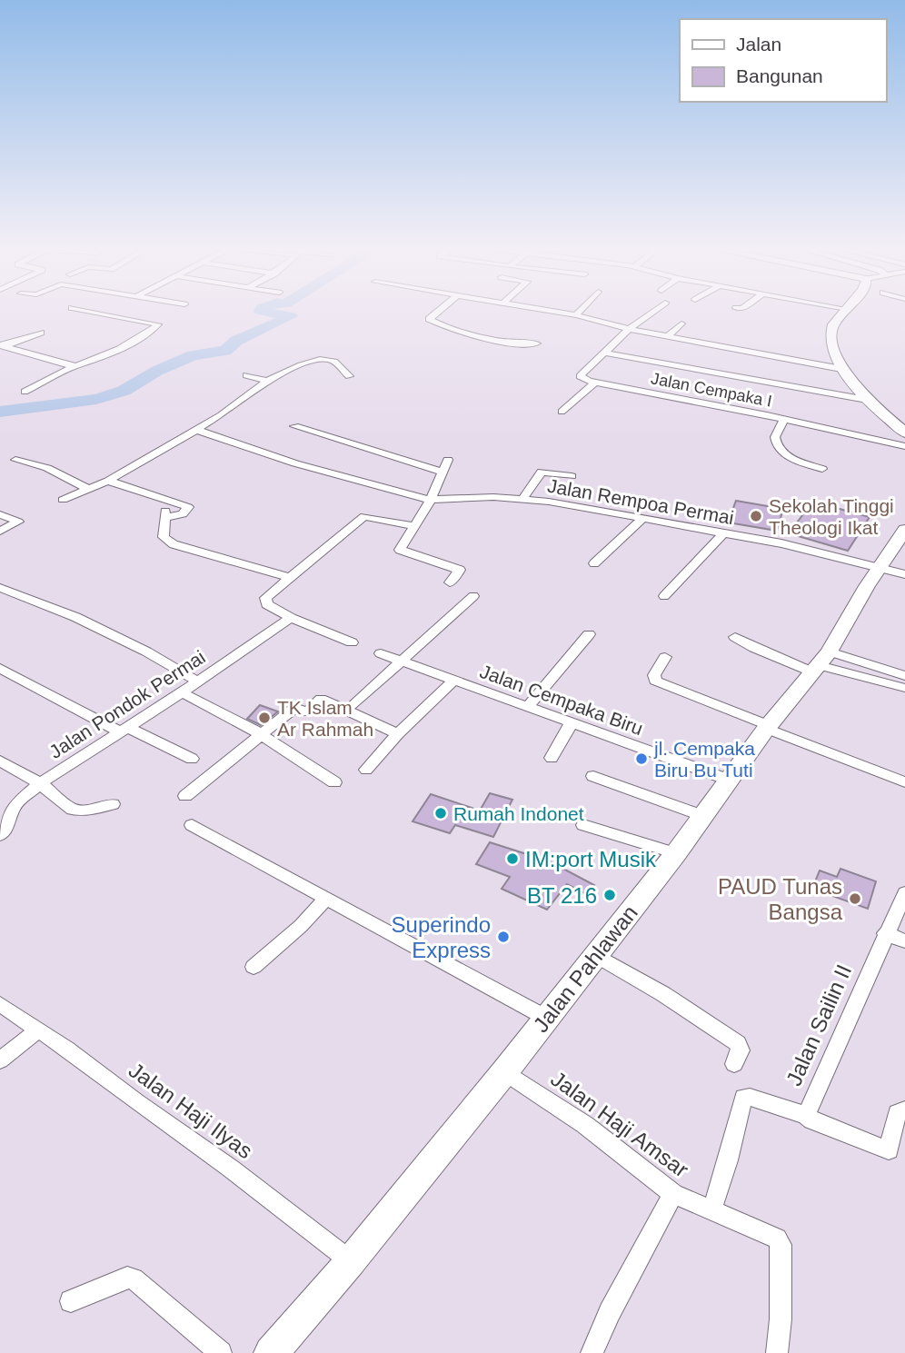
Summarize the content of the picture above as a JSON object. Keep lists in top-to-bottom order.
{
  "streets": {
    "main road": ["Jalan Pahlawan"],
    "street": [
      "Jalan Cempaka I",
      "Jalan Rempoa Permai",
      "Jalan Cempaka Biru",
      "Jalan Pondok Permai",
      "Jalan Sailin II",
      "Jalan Haji Ilyas",
      "Jalan Haji Amsar"
    ]
  },
  "crossings": [
    ["Jalan Rempoa Permai", "Jalan Pahlawan"],
    ["Jalan Cempaka Biru", "Jalan Pahlawan"],
    ["Jalan Pahlawan", "Jalan Haji Ilyas"],
    ["Jalan Pahlawan", "Jalan Haji Amsar"],
    ["Jalan Sailin II", "Jalan Haji Amsar"]
  ],
  "places": [
    "Sekolah Tinggi Theologi Ikat",
    "TK Islam Ar Rahmah",
    "jl. Cempaka Biru Bu Tuti",
    "Rumah Indonet",
    "IM:port Musik",
    "BT 216",
    "PAUD Tunas Bangsa",
    "Superindo Express"
  ],
  "legend": ["Jalan", "Bangunan"]
}
